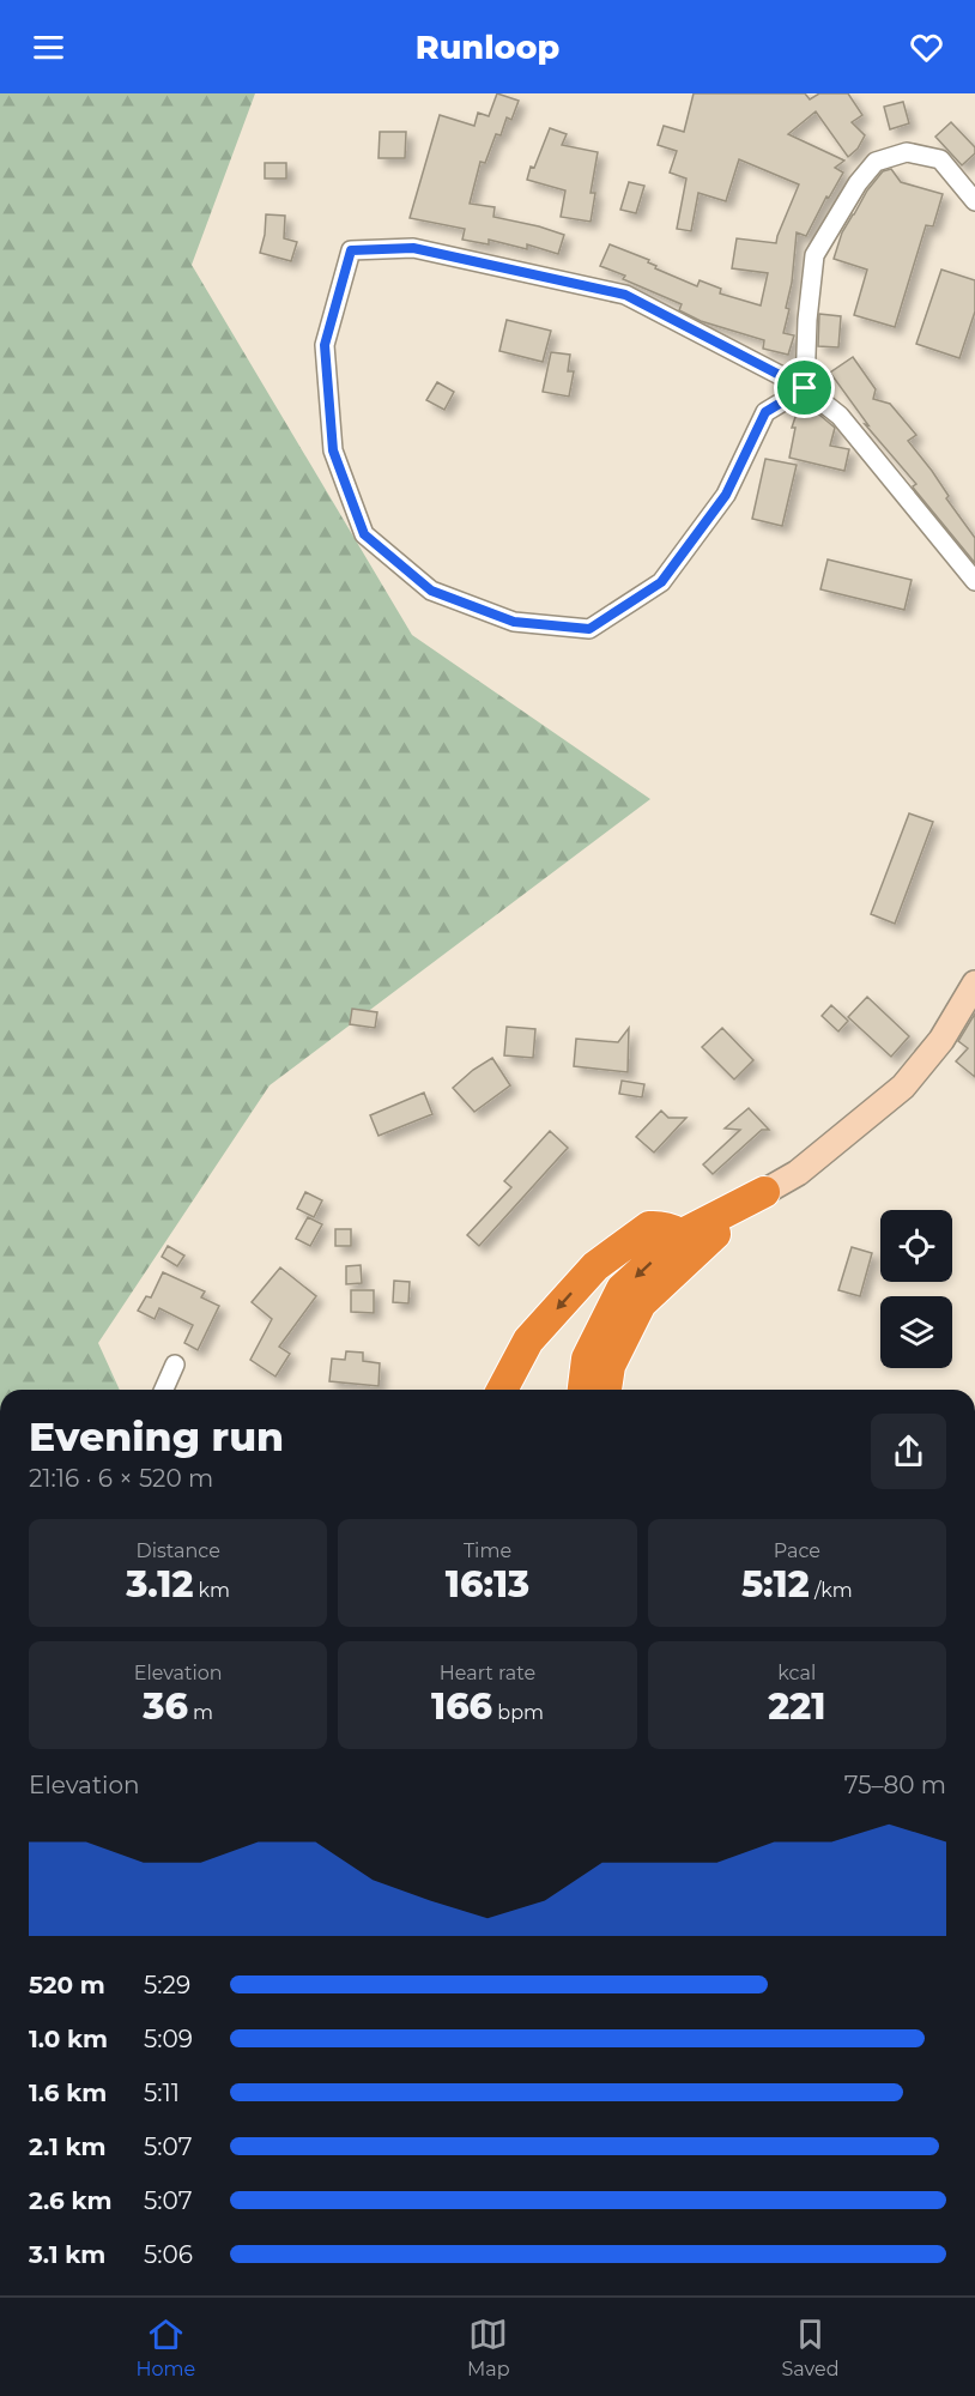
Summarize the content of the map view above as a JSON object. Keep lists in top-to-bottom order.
{
  "page": {
    "header": "Runloop",
    "heading": ["Evening run", "21:16 · 6 × 520 m"],
    "stats": [
      ["Distance", "3.12 km"],
      ["Time", "16:13"],
      ["Pace", "5:12 /km"],
      ["Elevation", "36 m"],
      ["Heart rate", "166 bpm"],
      ["kcal", "221"]
    ],
    "chart": ["Elevation", "75–80 m"],
    "list": [
      {
        "name": "520 m",
        "note": "5:29"
      },
      {
        "name": "1.0 km",
        "note": "5:09"
      },
      {
        "name": "1.6 km",
        "note": "5:11"
      },
      {
        "name": "2.1 km",
        "note": "5:07"
      },
      {
        "name": "2.6 km",
        "note": "5:07"
      },
      {
        "name": "3.1 km",
        "note": "5:06"
      }
    ],
    "tabs": ["Home", "Map", "Saved"]
  }
}
